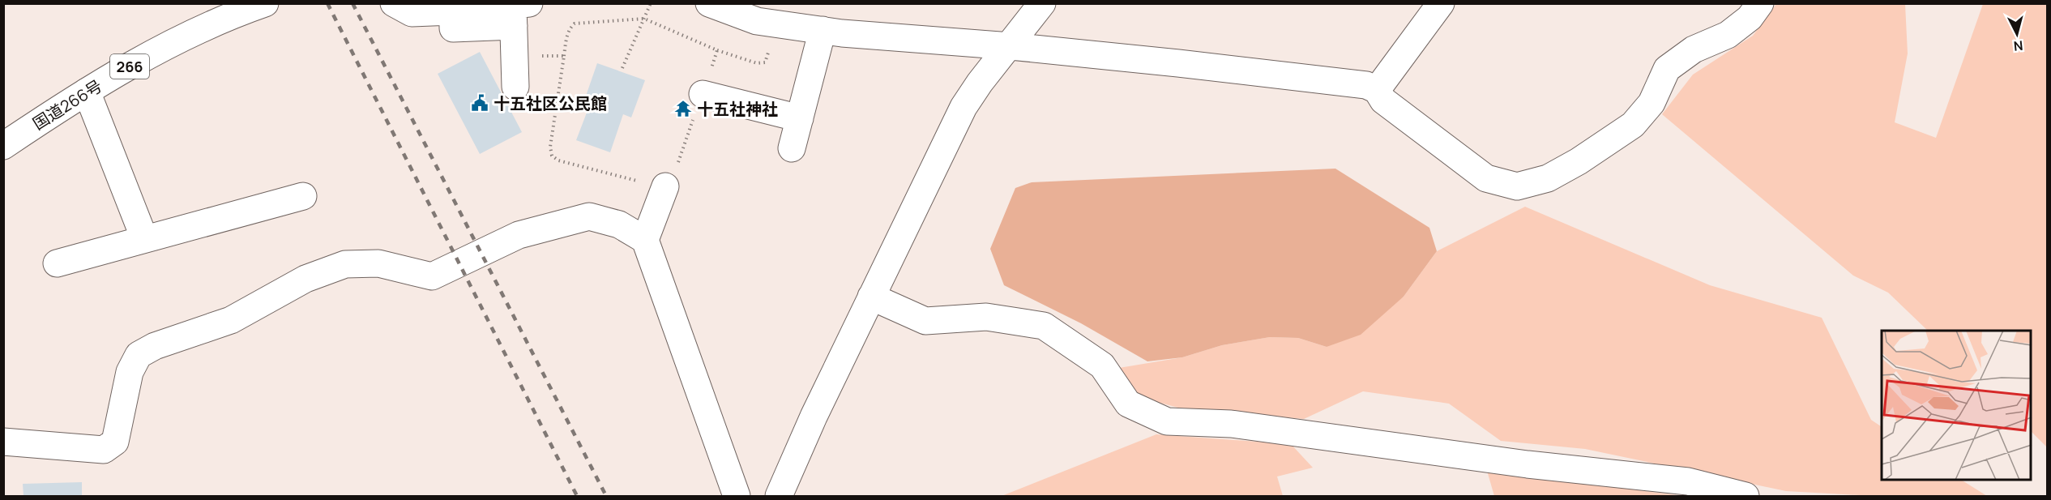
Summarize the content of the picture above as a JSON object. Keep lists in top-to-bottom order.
{
  "streets": {
    "main road": ["266", "国道266号"]
  },
  "places": {
    "public building": ["十五社区公民館"],
    "temple": ["十五社神社"]
  },
  "north": "bottom"
}
